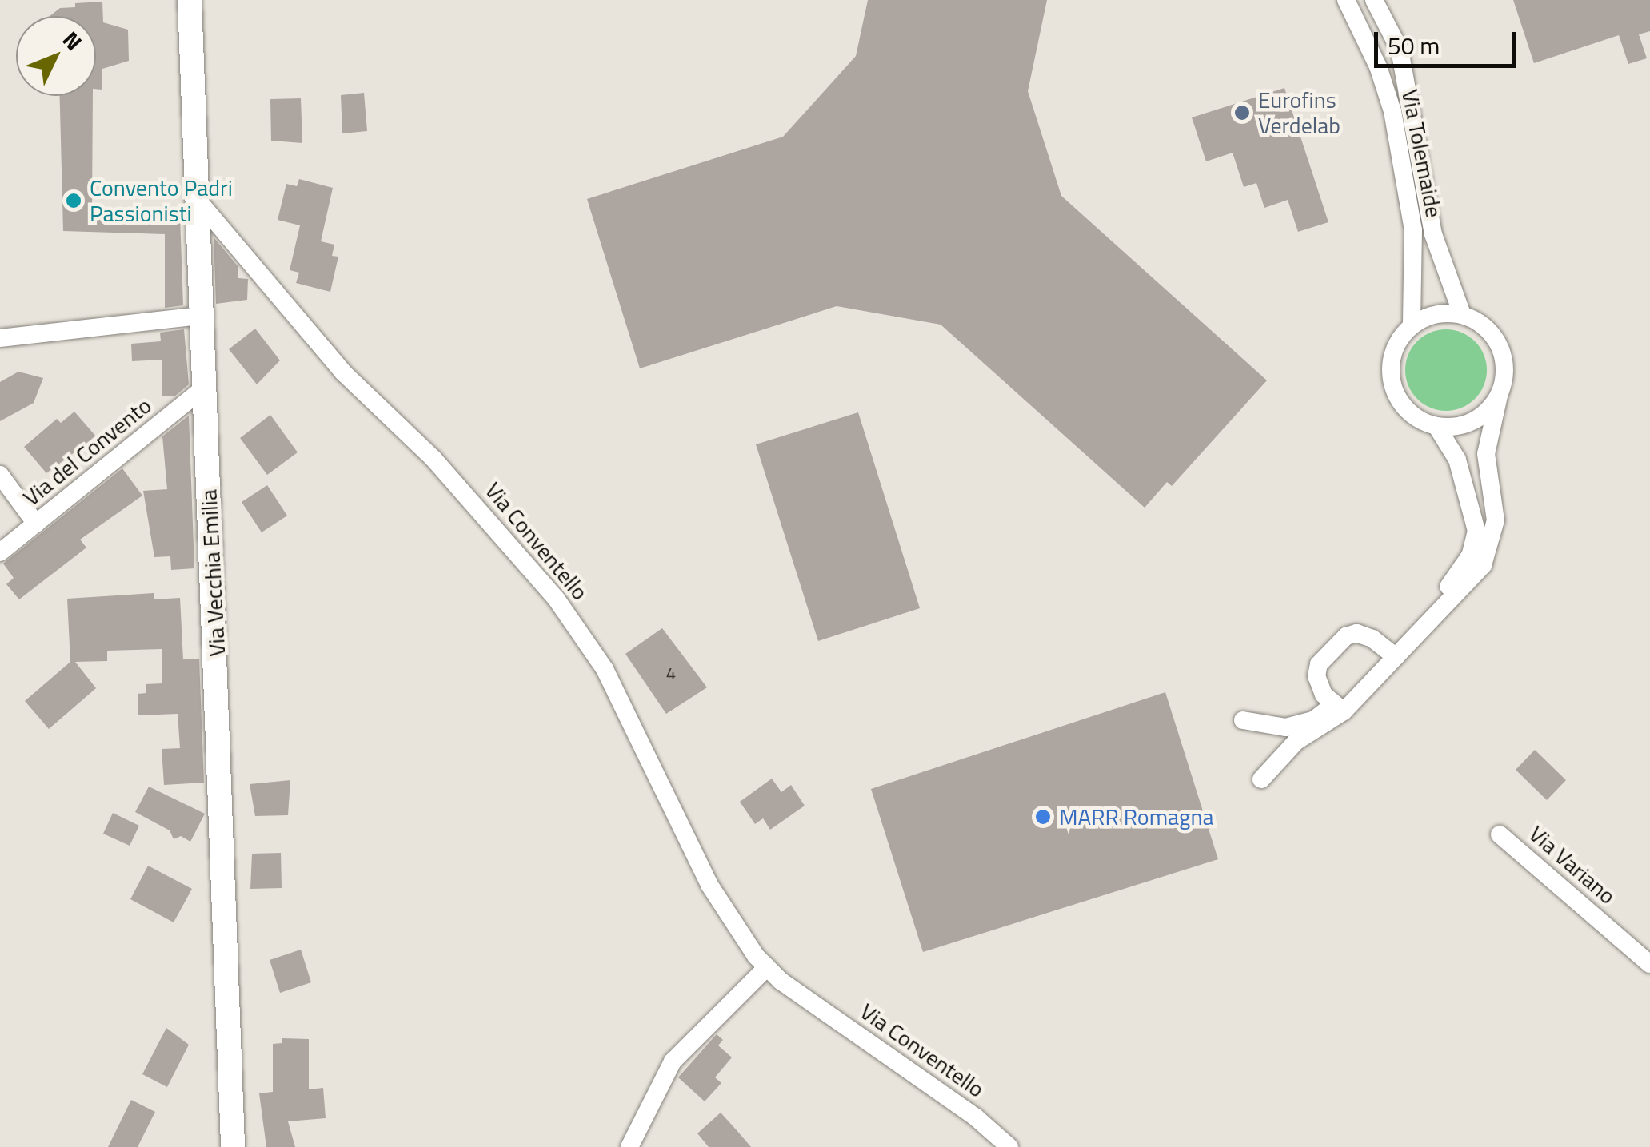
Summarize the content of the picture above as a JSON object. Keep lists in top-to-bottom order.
{
  "streets": {
    "street": [
      "Via Tolemaide",
      "Via del Convento",
      "Via Conventello",
      "Via Vecchia Emilia",
      "Via Variano"
    ]
  },
  "crossings": [
    ["Via del Convento", "Via Vecchia Emilia"],
    ["Via Conventello", "Via Vecchia Emilia"]
  ],
  "places": ["Eurofins Verdelab", "Convento Padri Passionisti", "MARR Romagna"],
  "house_numbers": ["4"],
  "scale_bar": "50 m",
  "north": "top right"
}
